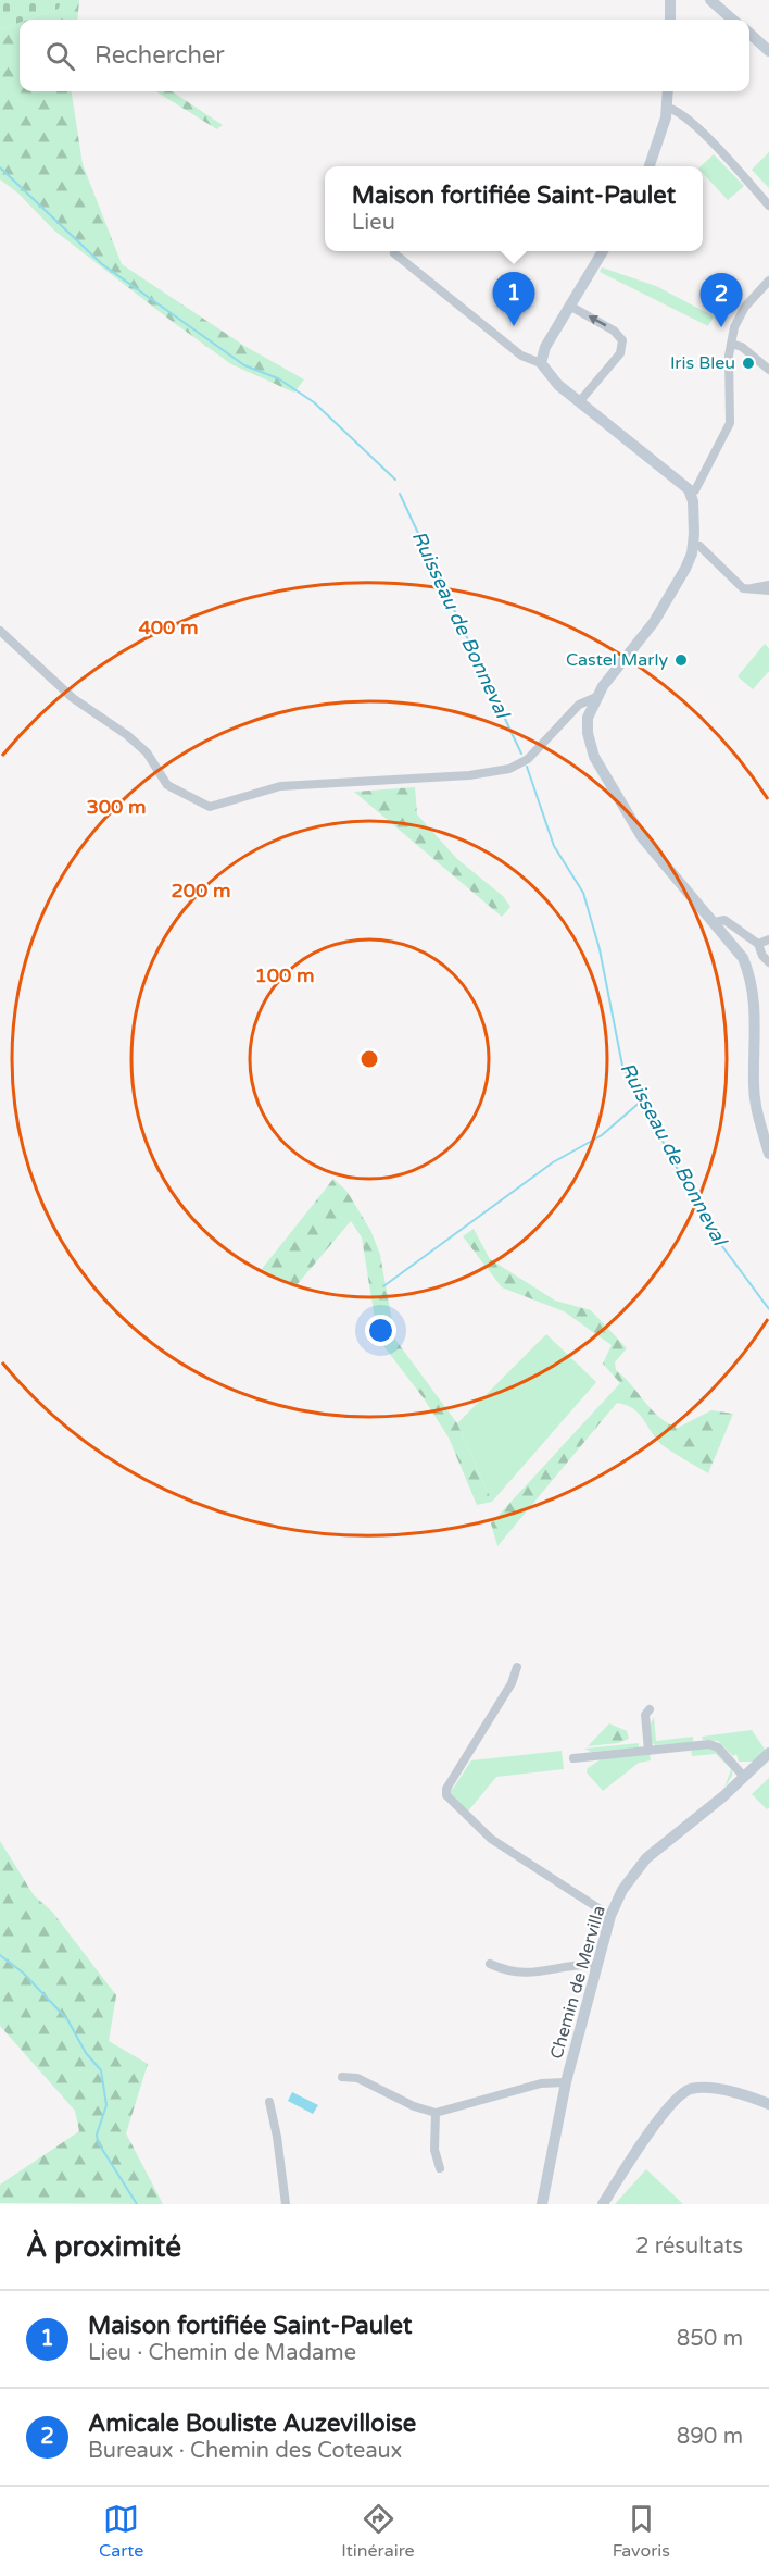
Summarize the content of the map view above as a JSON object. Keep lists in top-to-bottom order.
{
  "streets": {
    "street": ["Chemin de Mervilla"]
  },
  "water": ["Ruisseau de Bonneval"],
  "places": ["Iris Bleu", "Castel Marly"],
  "page": {
    "search": "Rechercher",
    "popup": ["Maison fortifiée Saint-Paulet", "Lieu"],
    "pins": ["1", "2"],
    "heading": ["À proximité", "2 résultats"],
    "list": [
      {
        "mark": "1",
        "name": "Maison fortifiée Saint-Paulet",
        "note": "Lieu · Chemin de Madame",
        "value": "850 m"
      },
      {
        "mark": "2",
        "name": "Amicale Bouliste Auzevilloise",
        "note": "Bureaux · Chemin des Coteaux",
        "value": "890 m"
      }
    ],
    "nav": ["Carte", "Itinéraire", "Favoris"]
  },
  "rings": [
    "400 m",
    "300 m",
    "200 m",
    "100 m"
  ]
}
